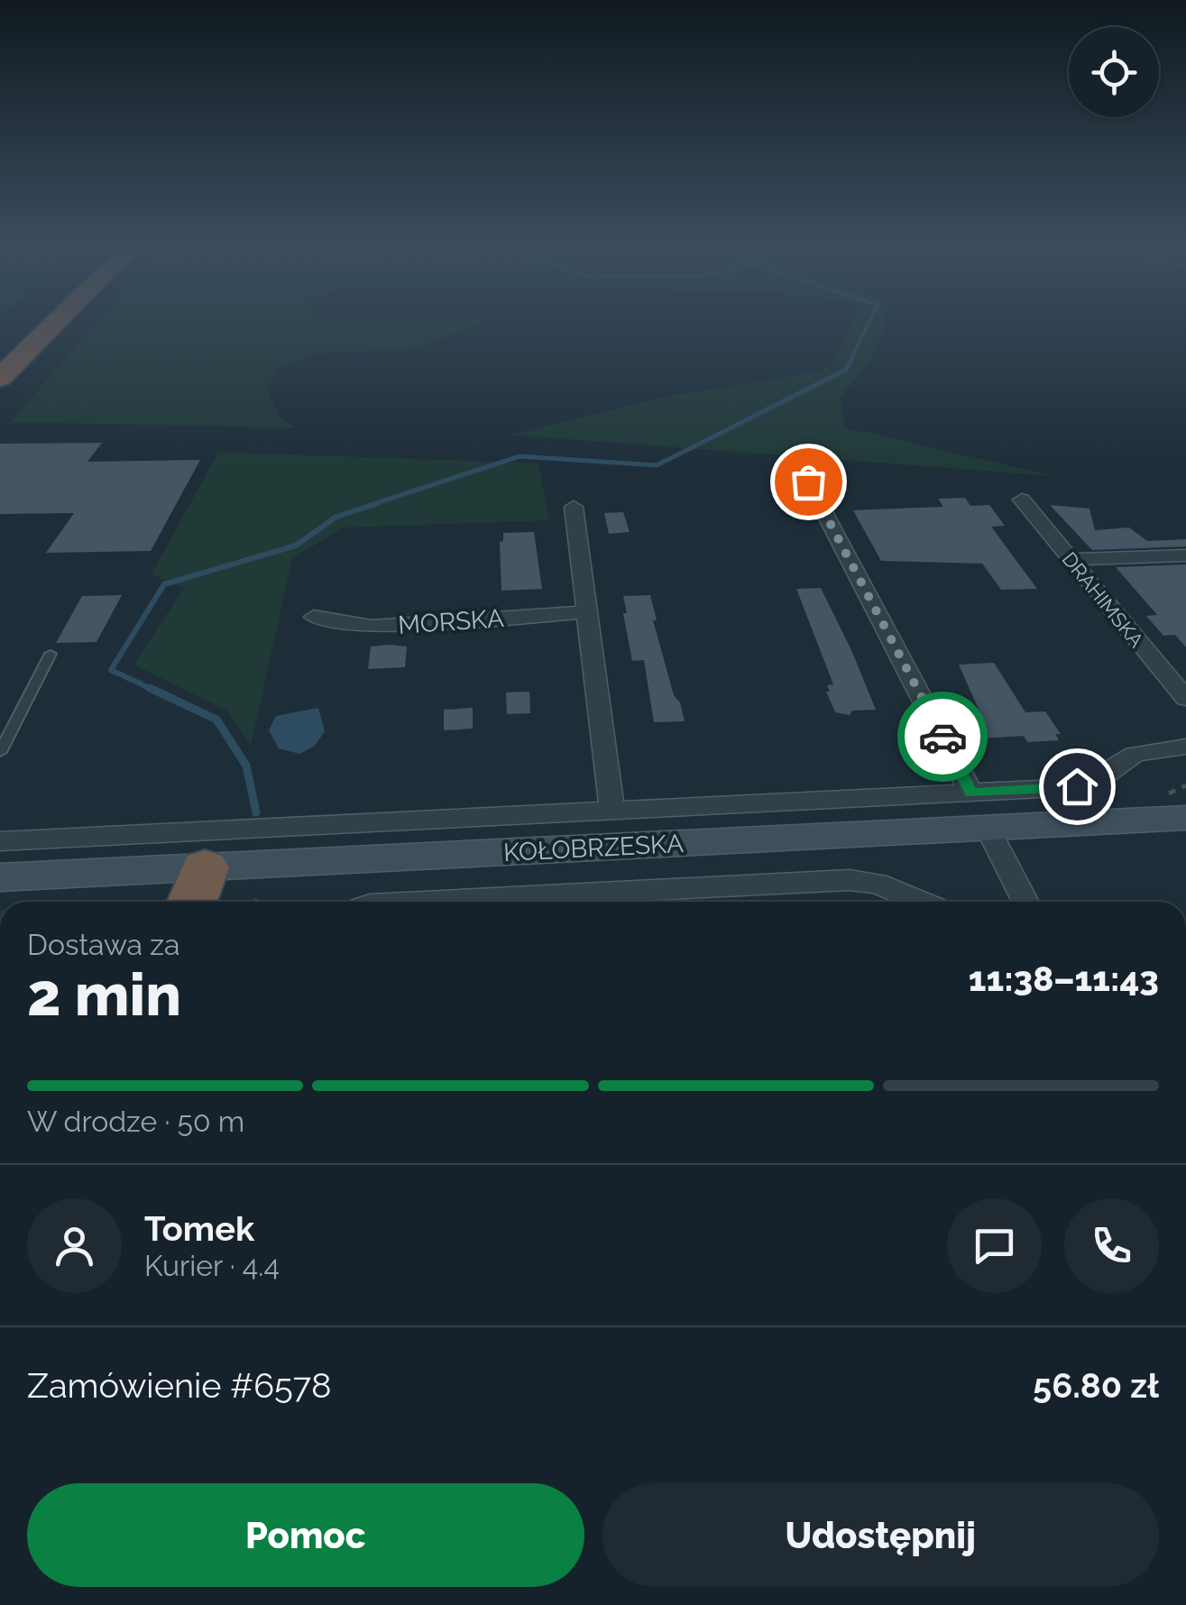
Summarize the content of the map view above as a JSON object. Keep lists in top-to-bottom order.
{
  "streets": {
    "main road": ["KOŁOBRZESKA"],
    "street": ["DRAHIMSKA", "MORSKA"]
  },
  "page": {
    "heading": ["2 min", "Dostawa za", "11:38–11:43"],
    "panel": [
      "Tomek",
      "Kurier · 4.4",
      "Zamówienie #6578",
      "56.80 zł"
    ],
    "bar": "W drodze · 50 m",
    "buttons": ["Pomoc", "Udostępnij"]
  }
}
